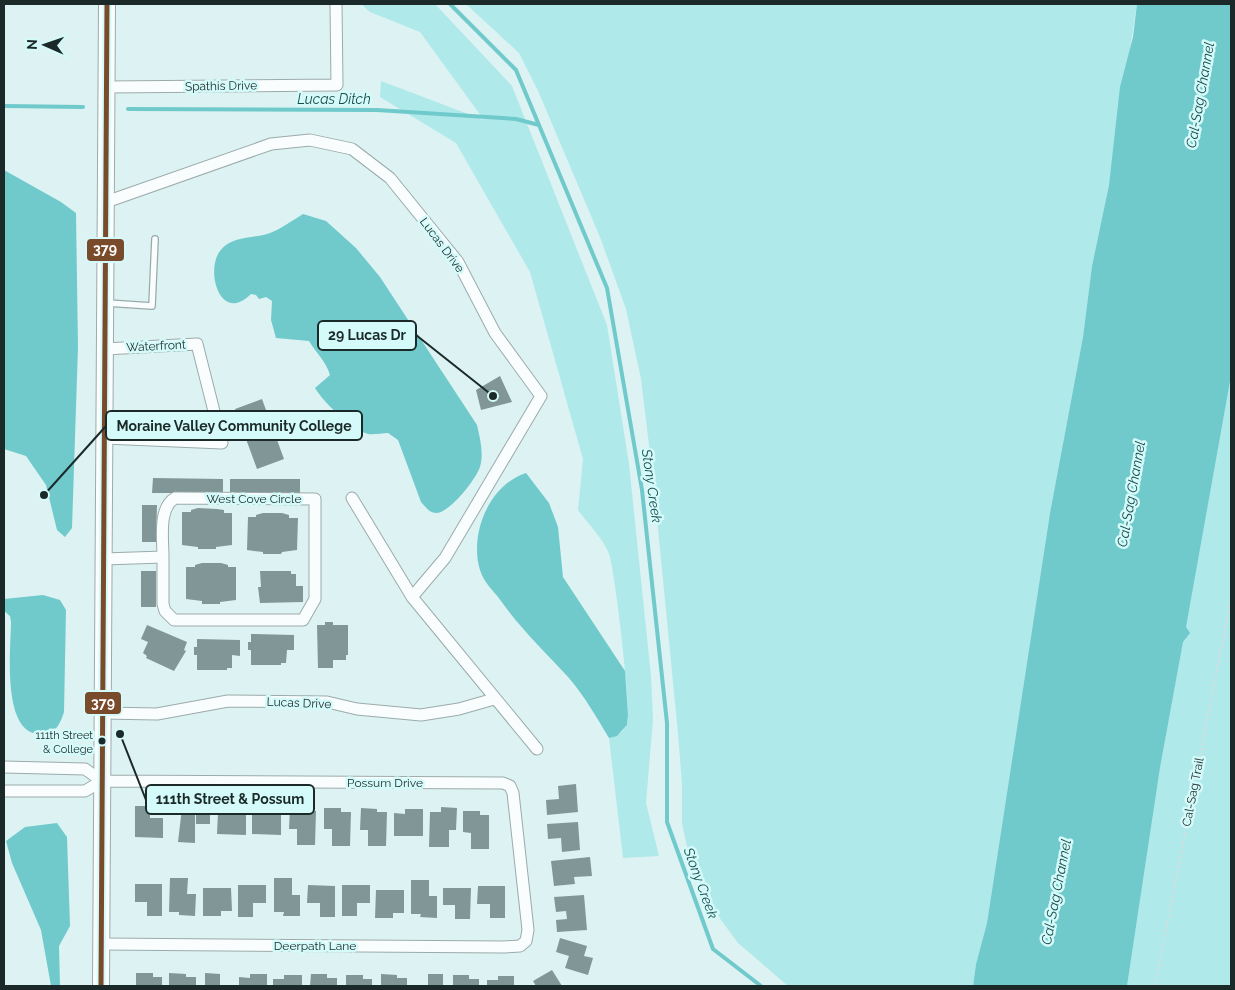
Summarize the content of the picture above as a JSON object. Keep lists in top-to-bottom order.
{
  "streets": {
    "street": [
      "Spathis Drive",
      "Lucas Drive",
      "Waterfront",
      "West Cove Circle",
      "Possum Drive",
      "Deerpath Lane"
    ],
    "path": ["Cal-Sag Trail"]
  },
  "crossings": [
    ["Possum Drive", "Deerpath Lane"]
  ],
  "water": ["Cal-Sag Channel", "Lucas Ditch", "Stony Creek"],
  "places": [
    "29 Lucas Dr",
    "Moraine Valley Community College",
    "111th Street & Possum",
    "111th Street & College"
  ],
  "lines": ["transit line 379"],
  "north": "left"
}
